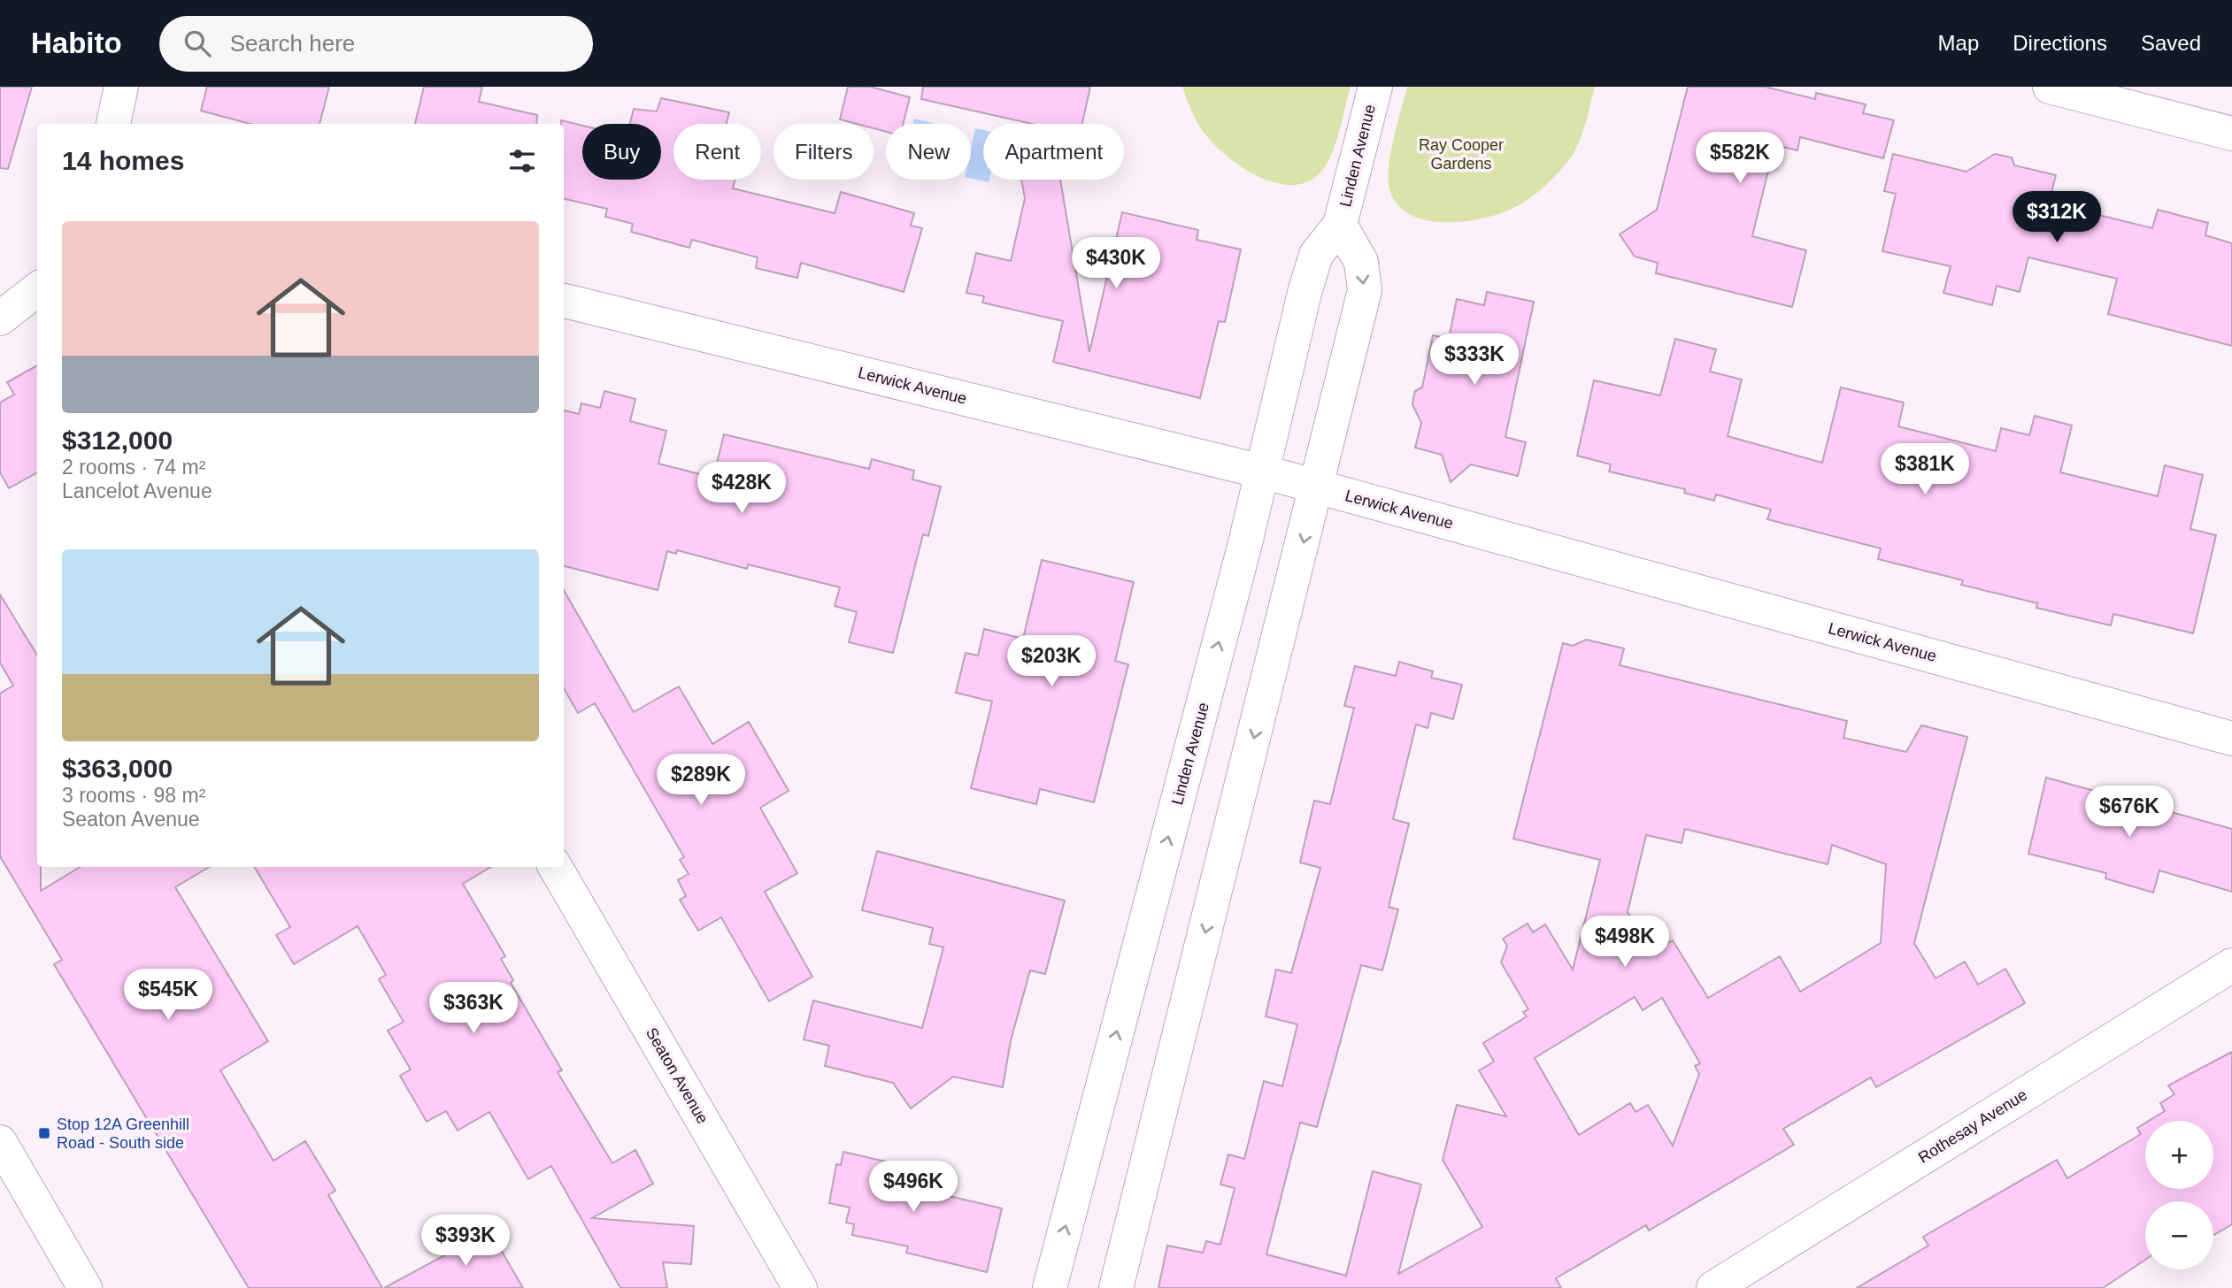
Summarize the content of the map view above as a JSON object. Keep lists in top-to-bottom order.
{
  "streets": {
    "street": [
      "Linden Avenue",
      "Lerwick Avenue",
      "Seaton Avenue",
      "Rothesay Avenue"
    ]
  },
  "crossings": [
    ["Linden Avenue", "Lerwick Avenue"]
  ],
  "parks": ["Ray Cooper Gardens"],
  "places": {
    "transit": ["Stop 12A Greenhill Road - South side"]
  },
  "page": {
    "header": "Habito",
    "search": "Search here",
    "nav": ["Map", "Directions", "Saved"],
    "chip": [
      "Buy",
      "Rent",
      "Filters",
      "New",
      "Apartment"
    ],
    "heading": "14 homes",
    "price": [
      "$582K",
      "$312K",
      "$430K",
      "$333K",
      "$381K",
      "$428K",
      "$203K",
      "$289K",
      "$676K",
      "$498K",
      "$545K",
      "$363K",
      "$496K",
      "$393K"
    ],
    "list": [
      {
        "name": "$312,000",
        "note": "2 rooms · 74 m² · Lancelot Avenue"
      },
      {
        "name": "$363,000",
        "note": "3 rooms · 98 m² · Seaton Avenue"
      }
    ],
    "map_buttons": ["+", "−"]
  }
}
